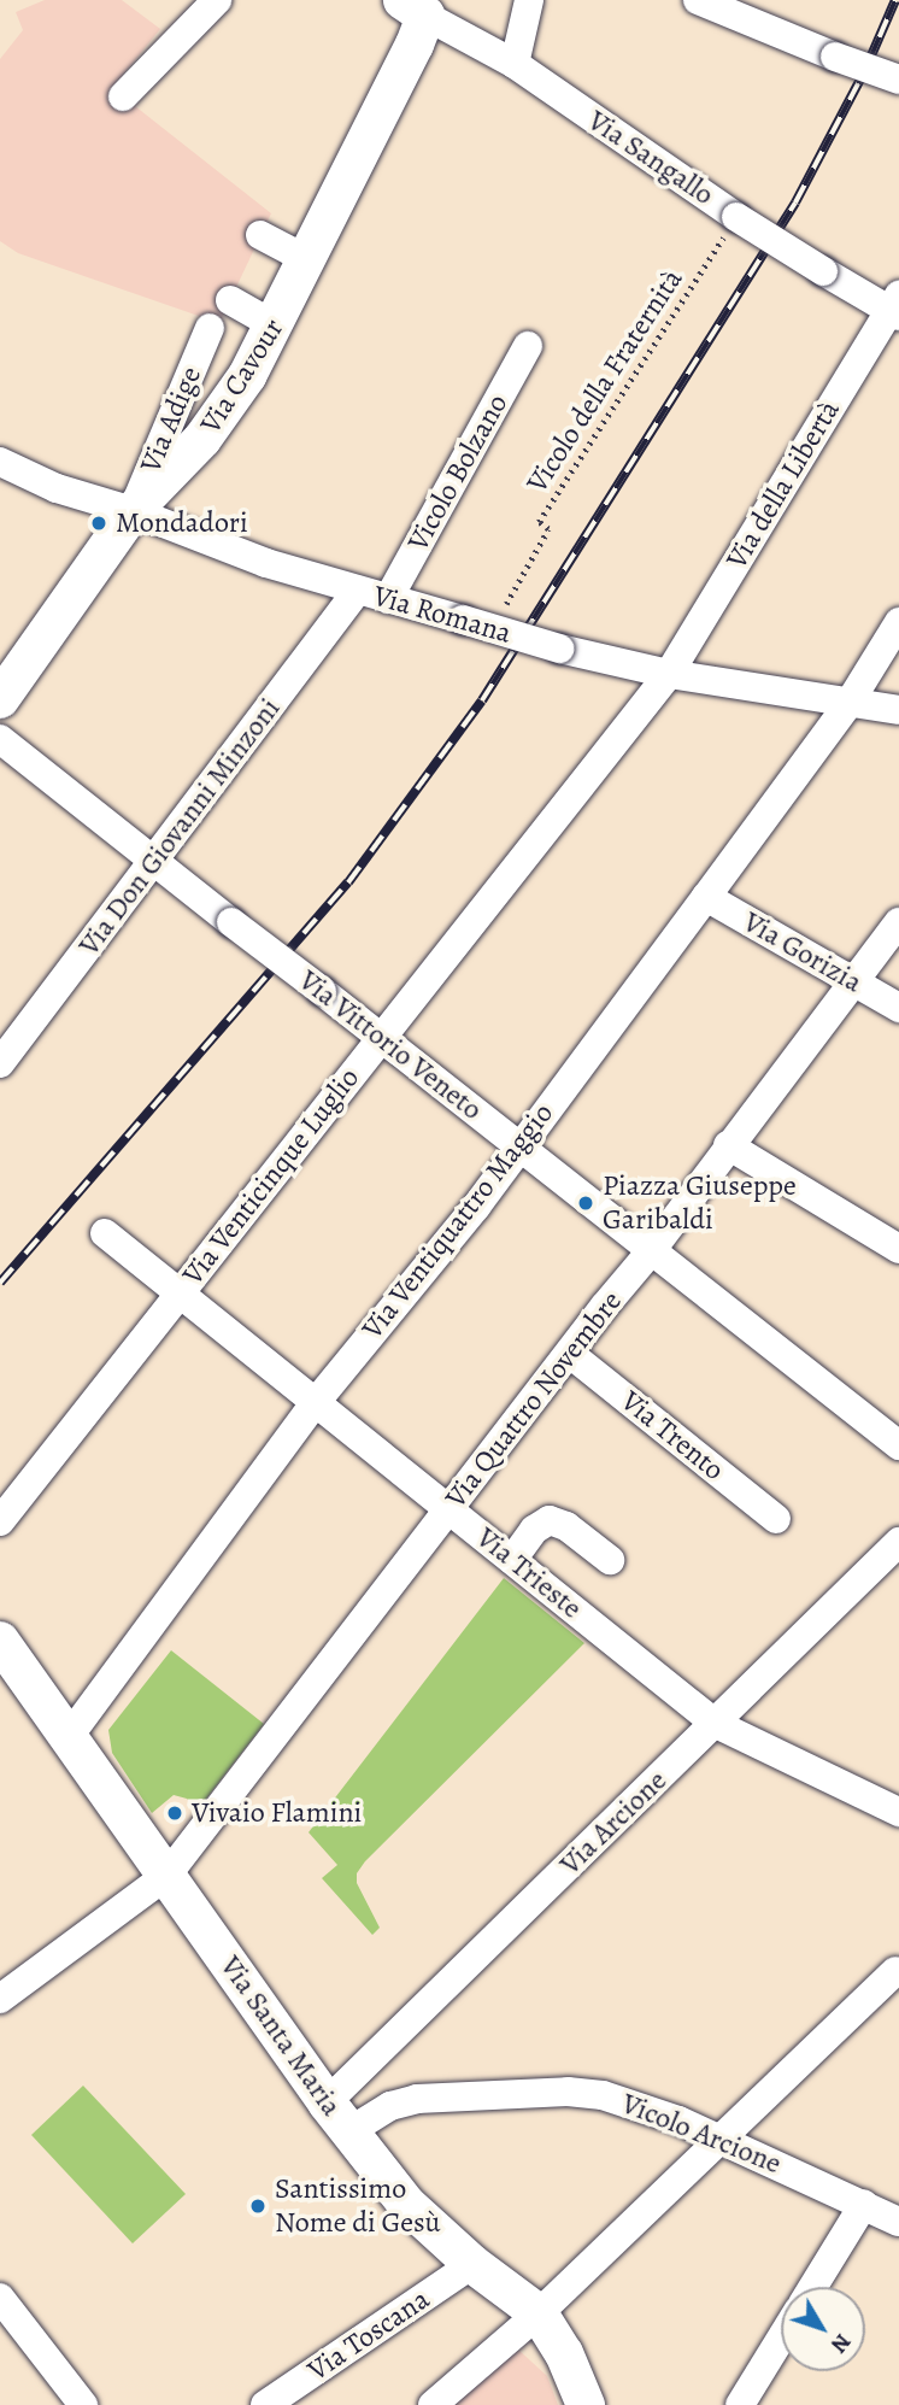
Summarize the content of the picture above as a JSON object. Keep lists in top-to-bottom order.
{
  "streets": {
    "main road": ["Via Cavour", "Via Santa Maria"],
    "street": [
      "Via Sangallo",
      "Via Adige",
      "Vicolo Bolzano",
      "Via della Libertà",
      "Via Romana",
      "Via Don Giovanni Minzoni",
      "Via Gorizia",
      "Via Vittorio Veneto",
      "Via Venticinque Luglio",
      "Via Ventiquattro Maggio",
      "Via Quattro Novembre",
      "Via Trento",
      "Via Trieste",
      "Via Arcione",
      "Vicolo Arcione",
      "Via Toscana"
    ],
    "path": ["Vicolo della Fraternità"]
  },
  "crossings": [
    ["Via Sangallo", "Via Cavour"],
    ["Via Sangallo", "Vicolo della Fraternità"],
    ["Via Sangallo", "Via della Libertà"],
    ["Via Cavour", "Via Adige"],
    ["Via Cavour", "Via Romana"],
    ["Vicolo della Fraternità", "Via Romana"],
    ["Via Adige", "Via Romana"],
    ["Vicolo Bolzano", "Via Romana"],
    ["Via della Libertà", "Via Romana"],
    ["Via della Libertà", "Via Venticinque Luglio"],
    ["Via Romana", "Via Don Giovanni Minzoni"],
    ["Via Romana", "Via Venticinque Luglio"],
    ["Via Romana", "Via Ventiquattro Maggio"],
    ["Via Don Giovanni Minzoni", "Via Vittorio Veneto"],
    ["Via Gorizia", "Via Ventiquattro Maggio"],
    ["Via Gorizia", "Via Quattro Novembre"],
    ["Via Vittorio Veneto", "Via Venticinque Luglio"],
    ["Via Vittorio Veneto", "Via Ventiquattro Maggio"],
    ["Via Vittorio Veneto", "Via Quattro Novembre"],
    ["Via Venticinque Luglio", "Via Trieste"],
    ["Via Ventiquattro Maggio", "Via Trieste"],
    ["Via Ventiquattro Maggio", "Via Santa Maria"],
    ["Via Quattro Novembre", "Via Trento"],
    ["Via Quattro Novembre", "Via Trieste"],
    ["Via Quattro Novembre", "Via Santa Maria"],
    ["Via Trieste", "Via Arcione"],
    ["Via Arcione", "Via Santa Maria"],
    ["Via Arcione", "Vicolo Arcione"],
    ["Via Santa Maria", "Vicolo Arcione"],
    ["Via Santa Maria", "Via Toscana"]
  ],
  "places": [
    "Mondadori",
    "Piazza Giuseppe Garibaldi",
    "Vivaio Flamini",
    "Santissimo Nome di Gesù"
  ],
  "north": "bottom right"
}
